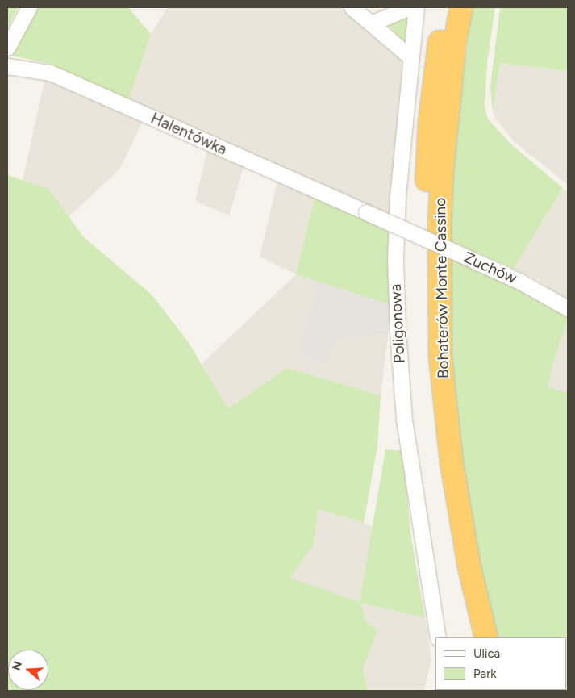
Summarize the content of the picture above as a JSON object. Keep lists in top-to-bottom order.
{
  "streets": {
    "highway": ["Bohaterów Monte Cassino"],
    "street": ["Halentówka", "Zuchów", "Poligonowa"]
  },
  "crossings": [
    ["Halentówka", "Zuchów"]
  ],
  "legend": ["Ulica", "Park"],
  "north": "left"
}
